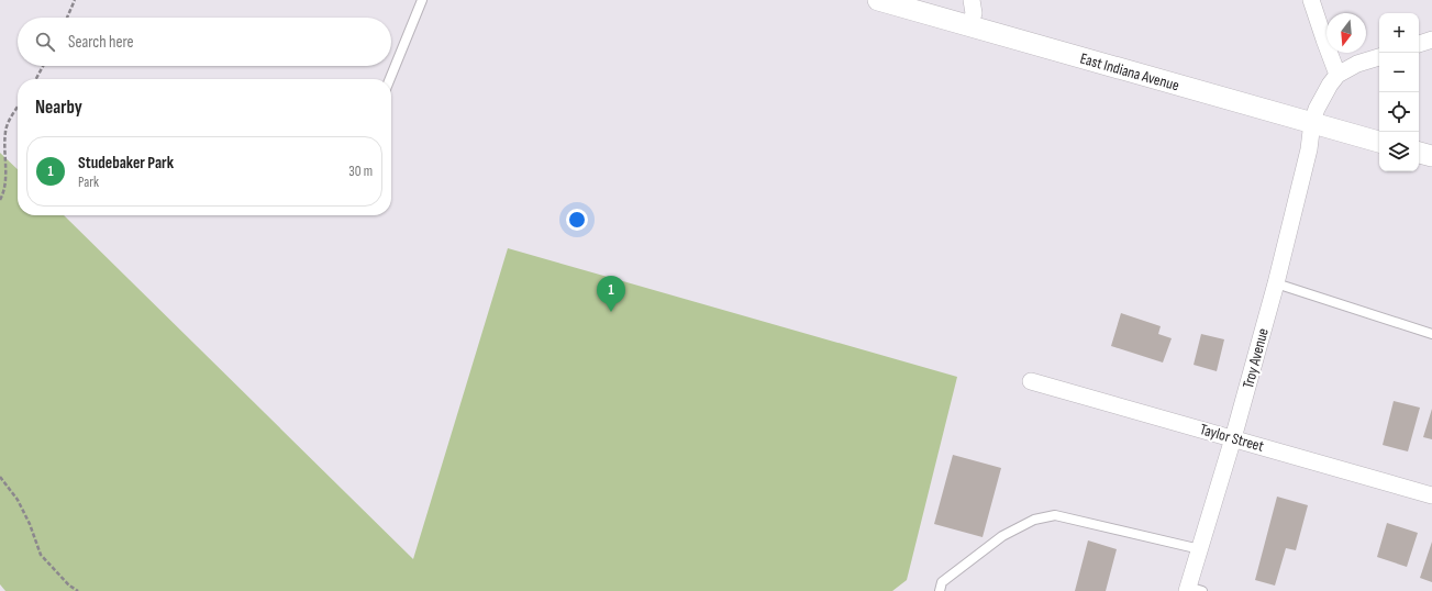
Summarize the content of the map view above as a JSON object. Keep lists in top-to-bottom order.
{
  "streets": {
    "street": ["East Indiana Avenue", "Troy Avenue", "Taylor Street"]
  },
  "crossings": [
    ["East Indiana Avenue", "Troy Avenue"],
    ["Troy Avenue", "Taylor Street"]
  ],
  "north": "bottom",
  "page": {
    "map_buttons": ["+", "−"],
    "search": "Search here",
    "heading": "Nearby",
    "list": [
      {
        "mark": "1",
        "name": "Studebaker Park",
        "note": "Park",
        "value": "30 m"
      }
    ],
    "pins": "1"
  }
}
